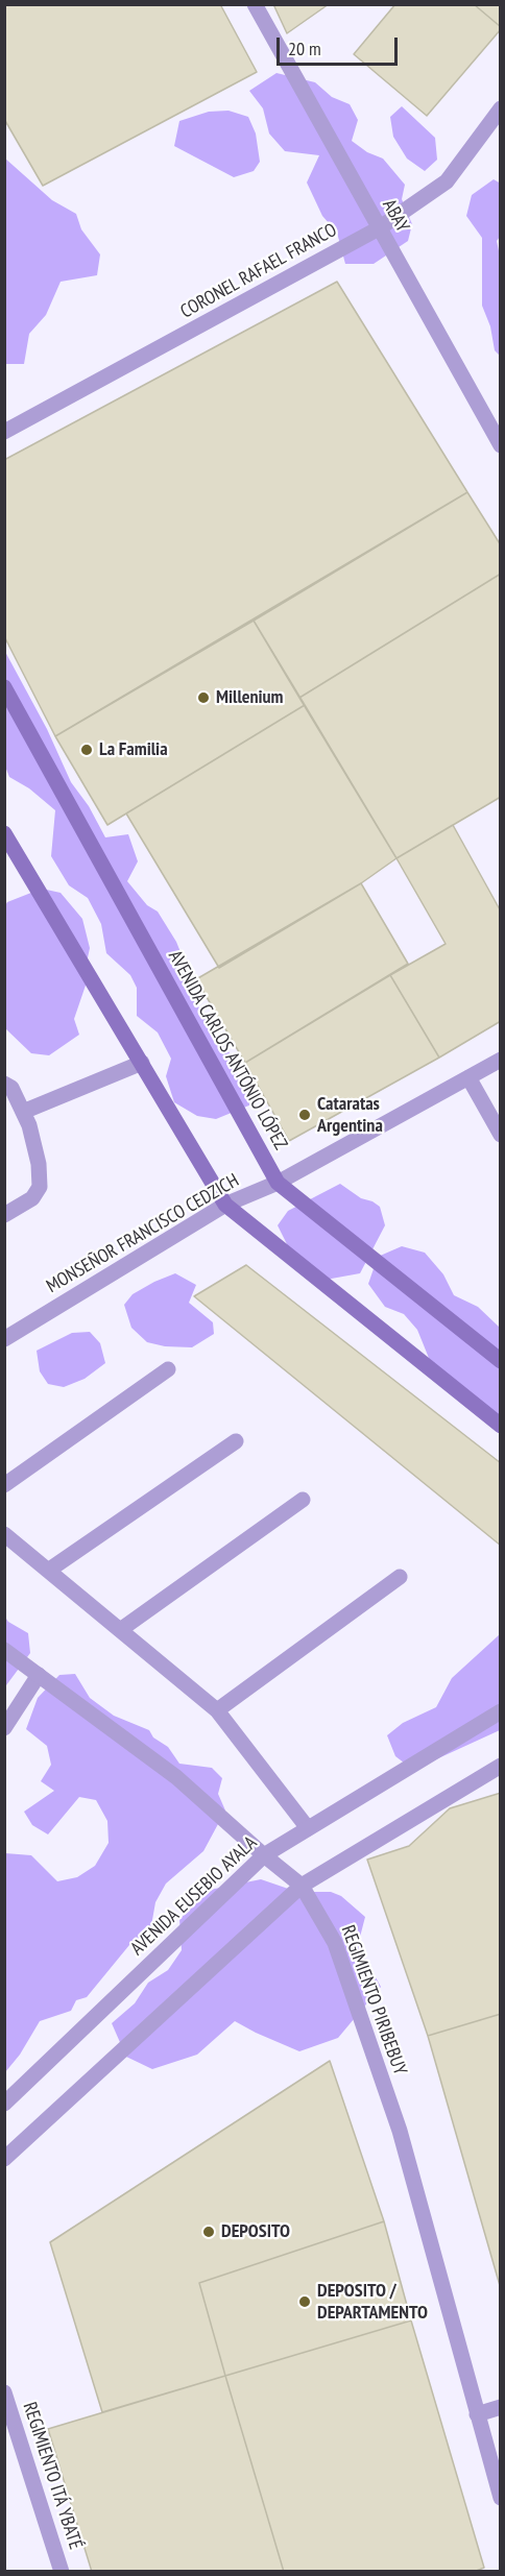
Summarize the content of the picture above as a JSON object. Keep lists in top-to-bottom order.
{
  "streets": {
    "main road": ["AVENIDA CARLOS ANTÓNIO LÓPEZ"],
    "street": [
      "ABAY",
      "CORONEL RAFAEL FRANCO",
      "MONSEÑOR FRANCISCO CEDZICH",
      "AVENIDA EUSEBIO AYALA",
      "REGIMIENTO PIRIBEBUY",
      "REGIMIENTO ITÁ YBATÉ"
    ]
  },
  "crossings": [
    ["ABAY", "CORONEL RAFAEL FRANCO"],
    ["AVENIDA CARLOS ANTÓNIO LÓPEZ", "MONSEÑOR FRANCISCO CEDZICH"],
    ["AVENIDA EUSEBIO AYALA", "REGIMIENTO PIRIBEBUY"]
  ],
  "places": [
    "Millenium",
    "La Familia",
    "Cataratas Argentina",
    "DEPOSITO",
    "DEPOSITO / DEPARTAMENTO"
  ],
  "scale_bar": "20 m"
}
